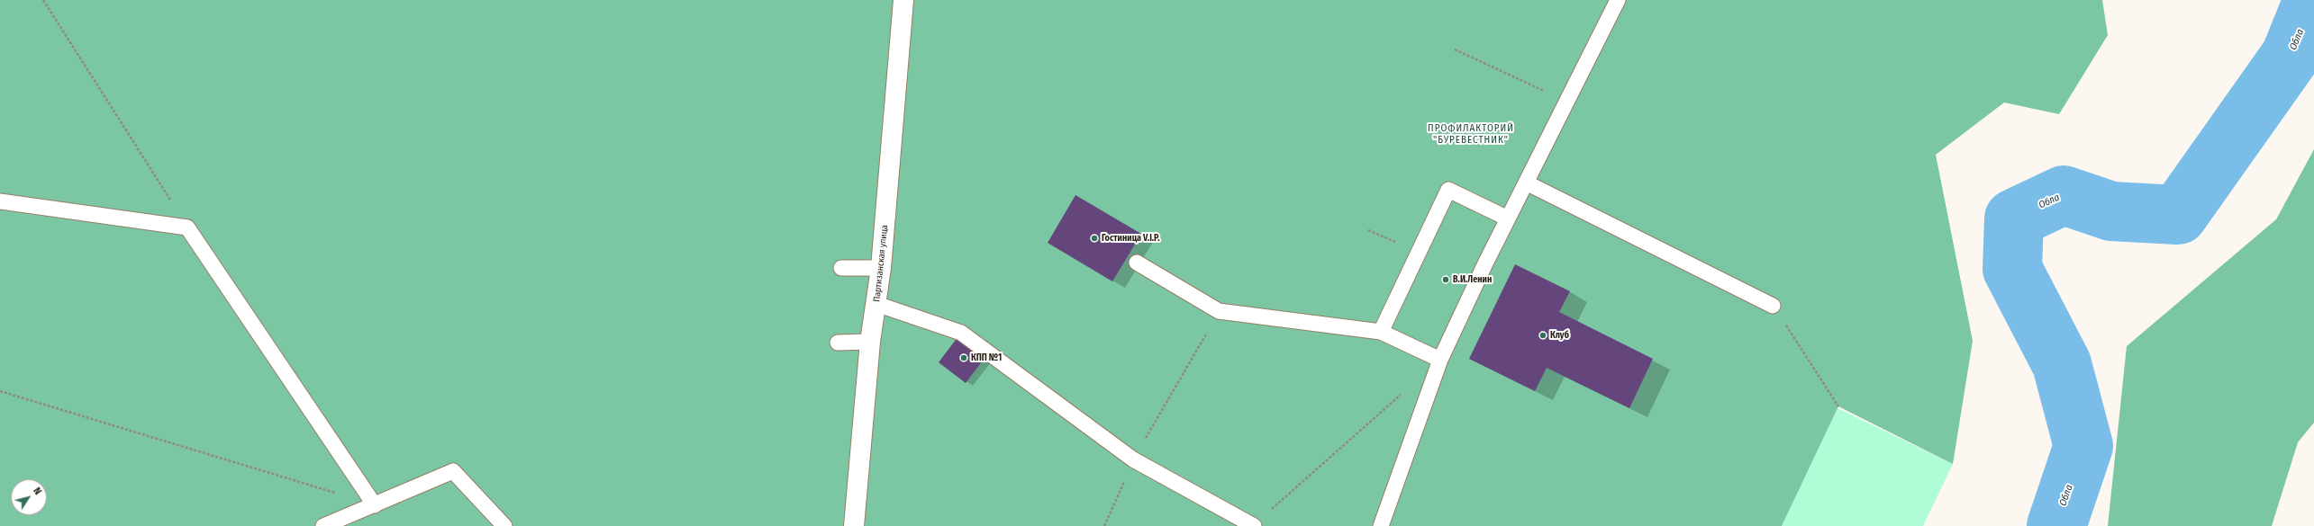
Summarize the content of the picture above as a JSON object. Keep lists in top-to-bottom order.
{
  "streets": {
    "street": ["Партизанская улица"]
  },
  "districts": ["ПРОФИЛАКТОРИЙ \"БУРЕВЕСТНИК\""],
  "water": ["Обла"],
  "places": [
    "Гостиница V.I.P.",
    "В.И.Ленин",
    "Клуб",
    "КПП №1"
  ],
  "north": "top right"
}
